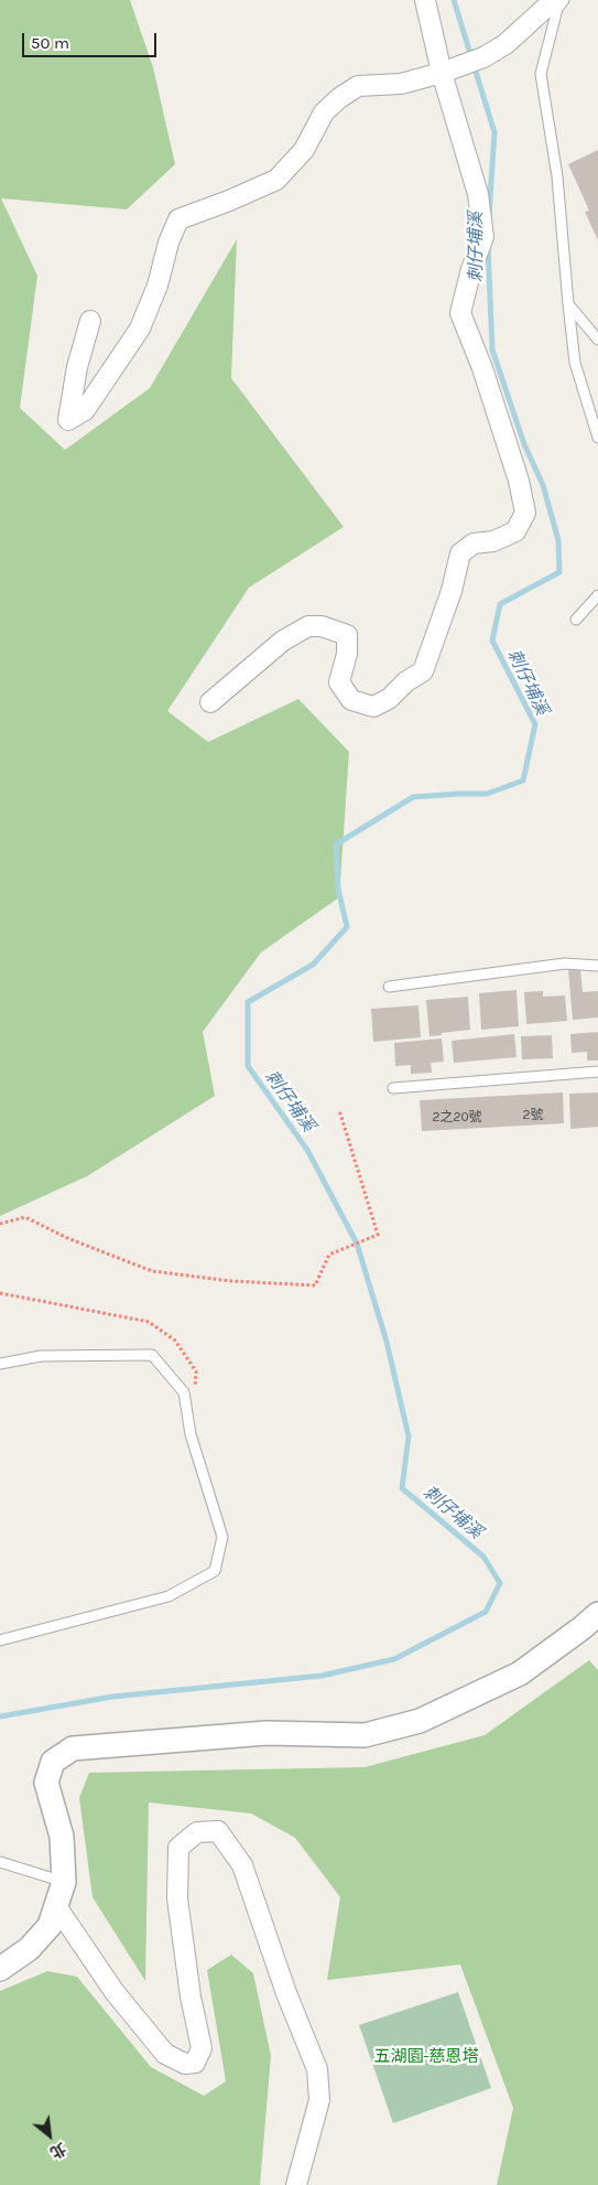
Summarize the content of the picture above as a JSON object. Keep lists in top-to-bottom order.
{
  "water": ["刺仔埔溪"],
  "parks": ["五湖園-慈恩塔"],
  "house_numbers": ["2號", "2之20號"],
  "scale_bar": "50 m",
  "north": "bottom right"
}
